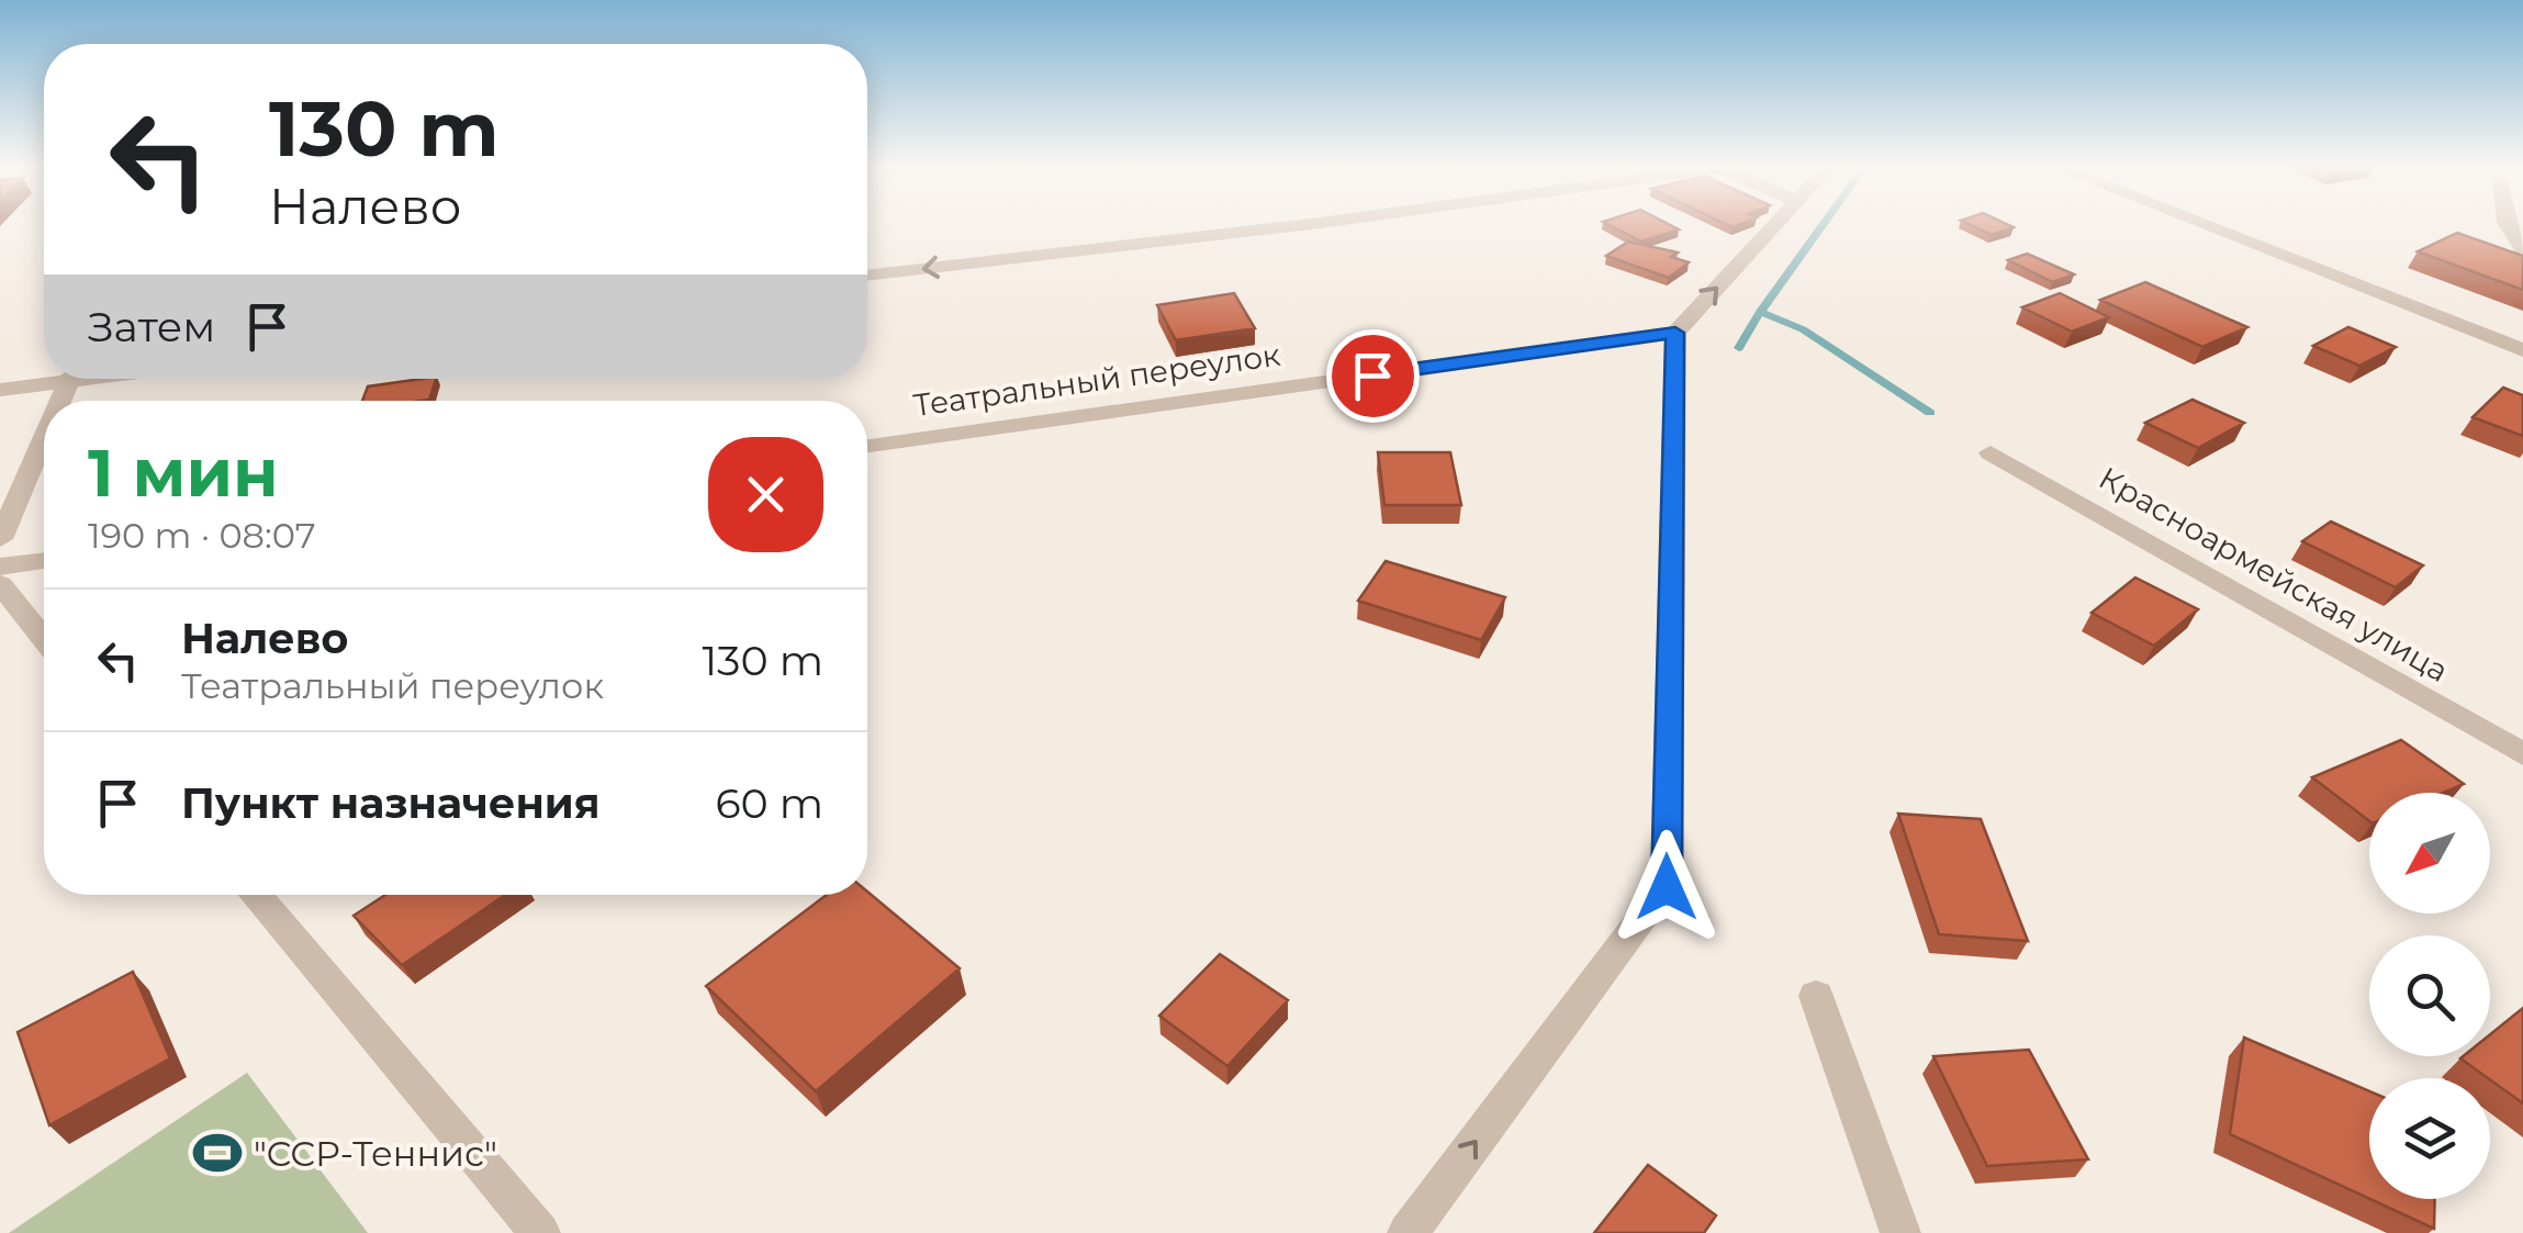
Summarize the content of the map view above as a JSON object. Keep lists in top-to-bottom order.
{
  "streets": {
    "street": ["Театральный переулок", "Красноармейская улица"]
  },
  "places": {
    "sports": ["\"ССР-Теннис\""]
  },
  "north": "bottom left",
  "page": {
    "turn": ["130 m", "Налево"],
    "then": "Затем",
    "heading": ["1 мин", "190 m · 08:07"],
    "list": [
      {
        "name": "Налево",
        "note": "Театральный переулок",
        "value": "130 m"
      },
      {
        "name": "Пункт назначения",
        "value": "60 m"
      }
    ]
  }
}
